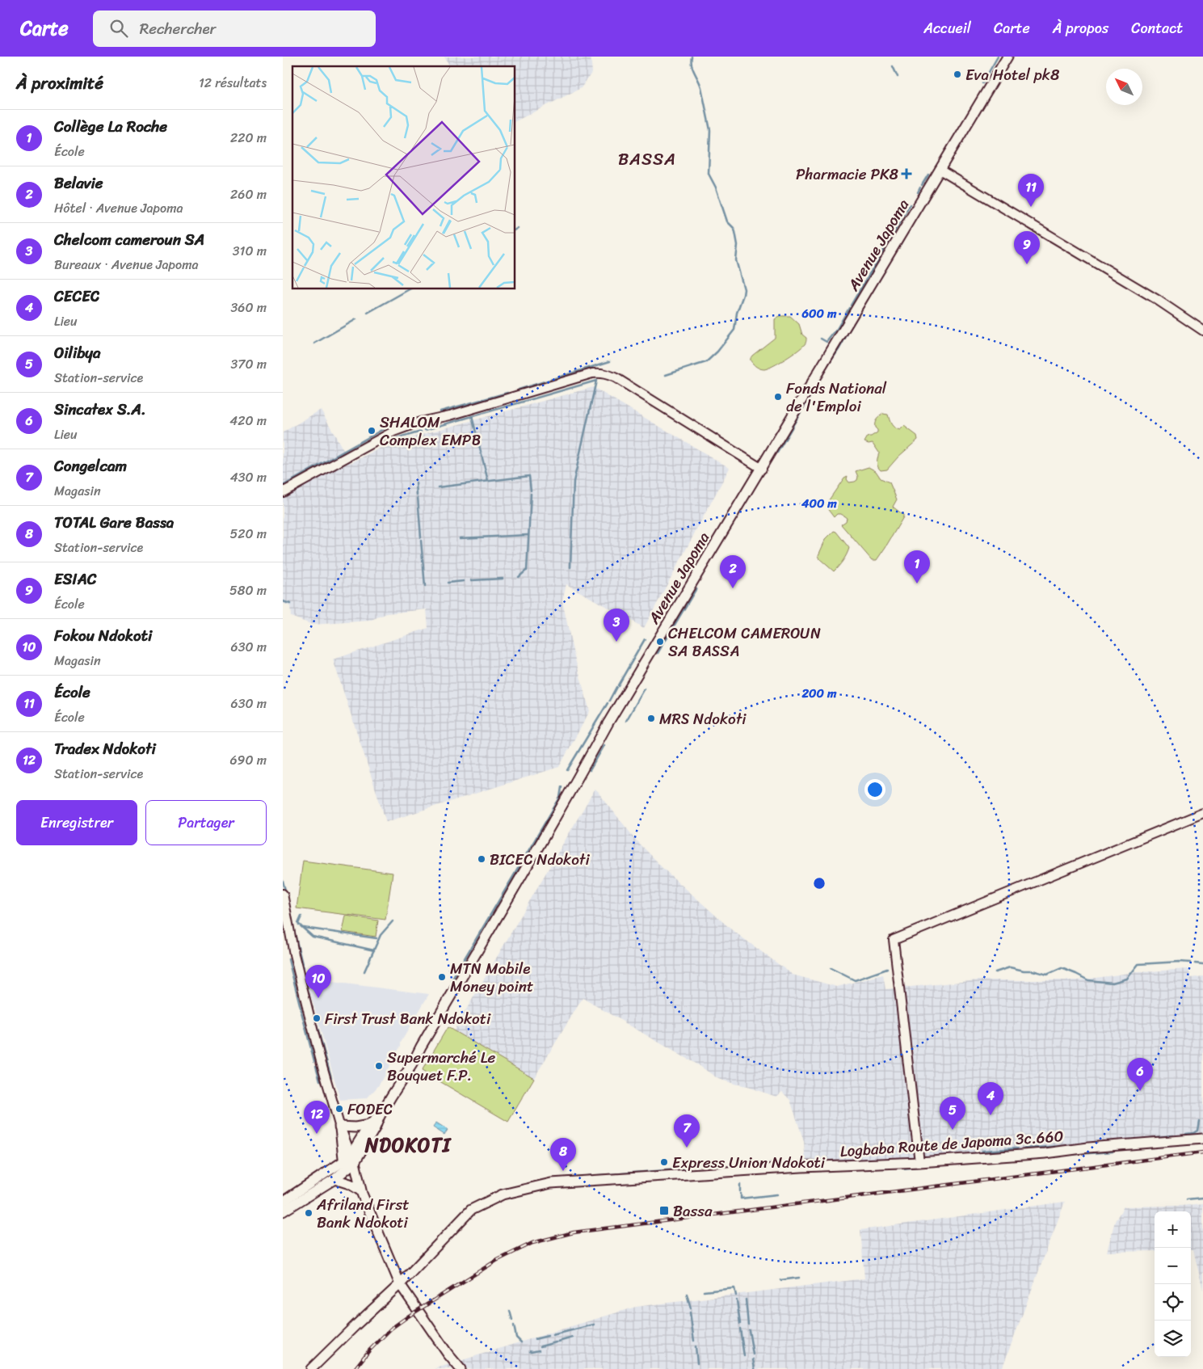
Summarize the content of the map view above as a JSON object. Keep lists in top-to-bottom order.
{
  "streets": {
    "main road": ["Avenue Japoma", "Logbaba Route de Japoma 3c.660"]
  },
  "districts": ["BASSA", "NDOKOTI"],
  "places": {
    "other": [
      "Eva Hotel pk8",
      "Fonds National de l'Emploi",
      "SHALOM Complex EMPB",
      "CHELCOM CAMEROUN SA BASSA",
      "MRS Ndokoti",
      "BICEC Ndokoti",
      "MTN Mobile Money point",
      "First Trust Bank Ndokoti",
      "Supermarché Le Bouquet F.P.",
      "FODEC",
      "Express Union Ndokoti",
      "Afriland First Bank Ndokoti"
    ],
    "health": ["Pharmacie PK8"],
    "transit": ["Bassa"]
  },
  "north": "top left",
  "page": {
    "header": "Carte",
    "search": "Rechercher",
    "nav": [
      "Accueil",
      "Carte",
      "À propos",
      "Contact"
    ],
    "heading": ["À proximité", "12 résultats"],
    "list": [
      {
        "mark": "1",
        "name": "Collège La Roche",
        "note": "École",
        "value": "220 m"
      },
      {
        "mark": "2",
        "name": "Belavie",
        "note": "Hôtel · Avenue Japoma",
        "value": "260 m"
      },
      {
        "mark": "3",
        "name": "Chelcom cameroun SA",
        "note": "Bureaux · Avenue Japoma",
        "value": "310 m"
      },
      {
        "mark": "4",
        "name": "CECEC",
        "note": "Lieu",
        "value": "360 m"
      },
      {
        "mark": "5",
        "name": "Oilibya",
        "note": "Station-service",
        "value": "370 m"
      },
      {
        "mark": "6",
        "name": "Sincatex S.A.",
        "note": "Lieu",
        "value": "420 m"
      },
      {
        "mark": "7",
        "name": "Congelcam",
        "note": "Magasin",
        "value": "430 m"
      },
      {
        "mark": "8",
        "name": "TOTAL Gare Bassa",
        "note": "Station-service",
        "value": "520 m"
      },
      {
        "mark": "9",
        "name": "ESIAC",
        "note": "École",
        "value": "580 m"
      },
      {
        "mark": "10",
        "name": "Fokou Ndokoti",
        "note": "Magasin",
        "value": "630 m"
      },
      {
        "mark": "11",
        "name": "École",
        "note": "École",
        "value": "630 m"
      },
      {
        "mark": "12",
        "name": "Tradex Ndokoti",
        "note": "Station-service",
        "value": "690 m"
      }
    ],
    "pins": [
      "11",
      "9",
      "1",
      "2",
      "3",
      "10",
      "6",
      "4",
      "5",
      "12",
      "7",
      "8"
    ],
    "buttons": ["Enregistrer", "Partager"],
    "map_buttons": ["+", "−"]
  },
  "rings": ["600 m", "400 m", "200 m"]
}
